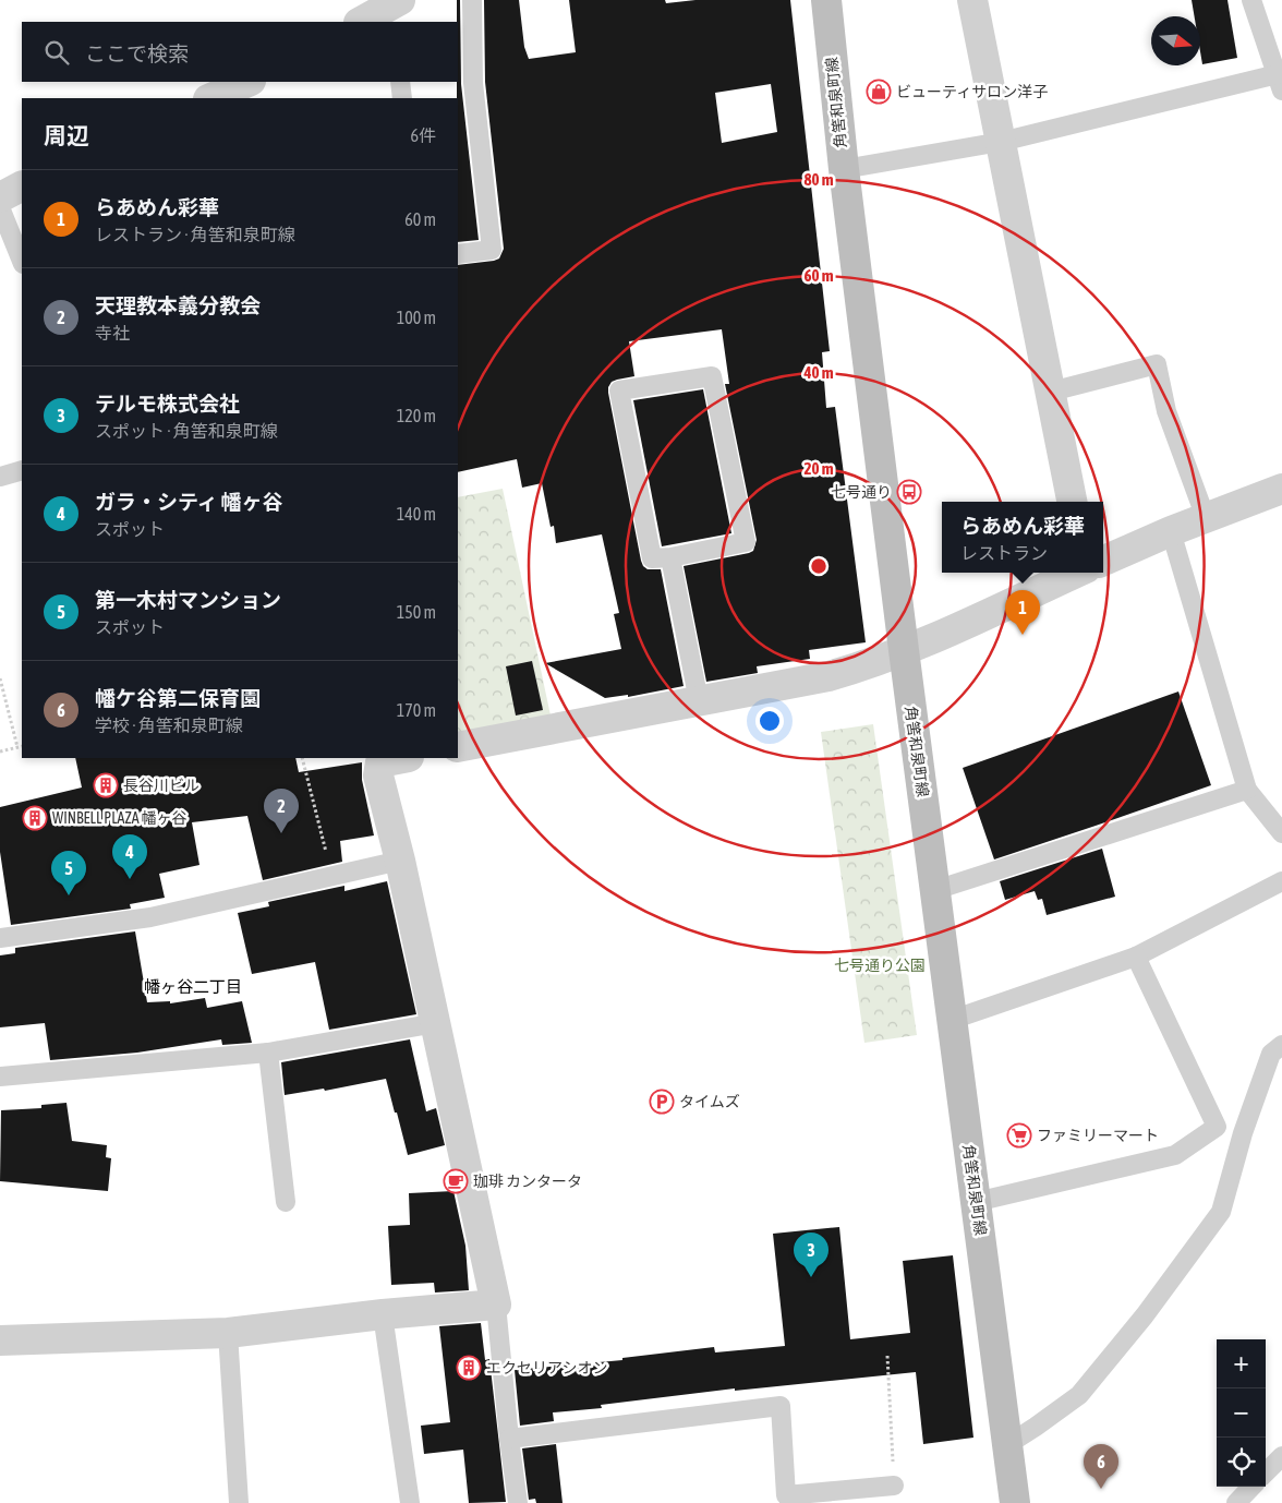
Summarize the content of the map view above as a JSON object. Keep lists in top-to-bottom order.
{
  "streets": {
    "main road": ["角筈和泉町線"]
  },
  "districts": ["幡ヶ谷二丁目"],
  "parks": ["七号通り公園"],
  "places": {
    "shop": ["ビューティサロン洋子"],
    "bus stop": ["七号通り"],
    "building": ["長谷川ビル", "WINBELL PLAZA 幡ヶ谷", "エクセリアシオン"],
    "parking": ["タイムズ"],
    "supermarket": ["ファミリーマート"],
    "cafe": ["珈琲 カンタータ"]
  },
  "north": "right",
  "page": {
    "search": "ここで検索",
    "heading": ["周辺", "6件"],
    "list": [
      {
        "mark": "1",
        "name": "らあめん彩華",
        "note": "レストラン · 角筈和泉町線",
        "value": "60 m"
      },
      {
        "mark": "2",
        "name": "天理教本義分教会",
        "note": "寺社",
        "value": "100 m"
      },
      {
        "mark": "3",
        "name": "テルモ株式会社",
        "note": "スポット · 角筈和泉町線",
        "value": "120 m"
      },
      {
        "mark": "4",
        "name": "ガラ・シティ 幡ヶ谷",
        "note": "スポット",
        "value": "140 m"
      },
      {
        "mark": "5",
        "name": "第一木村マンション",
        "note": "スポット",
        "value": "150 m"
      },
      {
        "mark": "6",
        "name": "幡ケ谷第二保育園",
        "note": "学校 · 角筈和泉町線",
        "value": "170 m"
      }
    ],
    "popup": ["らあめん彩華", "レストラン"],
    "pins": [
      "1",
      "2",
      "4",
      "5",
      "3",
      "6"
    ],
    "map_buttons": ["+", "−"]
  },
  "rings": [
    "80 m",
    "60 m",
    "40 m",
    "20 m"
  ]
}
